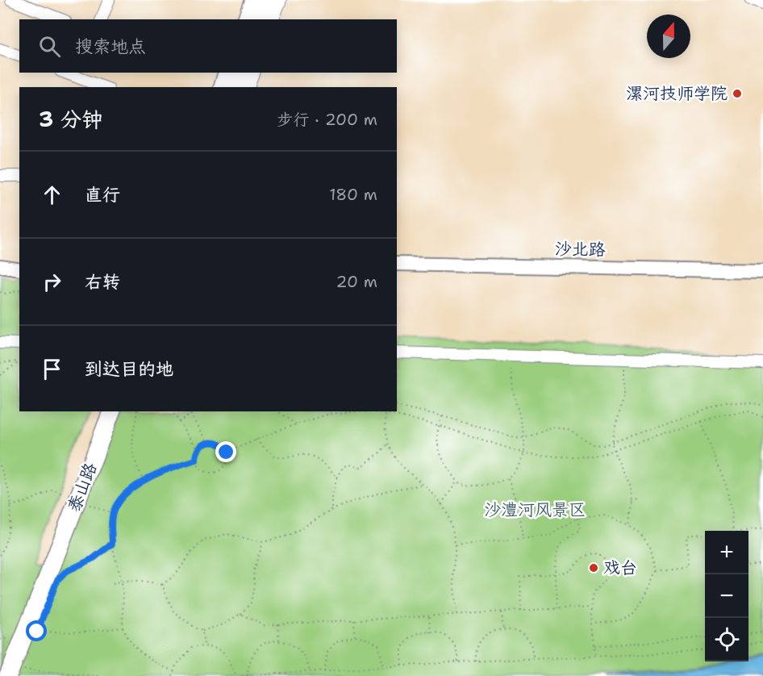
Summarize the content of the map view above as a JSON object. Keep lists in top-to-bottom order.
{
  "streets": {
    "main road": ["泰山路"],
    "street": ["沙北路"]
  },
  "parks": ["沙澧河风景区"],
  "places": ["漯河技师学院", "戏台"],
  "north": "top",
  "page": {
    "search": "搜索地点",
    "heading": ["3 分钟", "步行 · 200 m"],
    "list": [
      ["直行", "180 m"],
      ["右转", "20 m"],
      "到达目的地"
    ],
    "map_buttons": ["+", "−"]
  }
}
